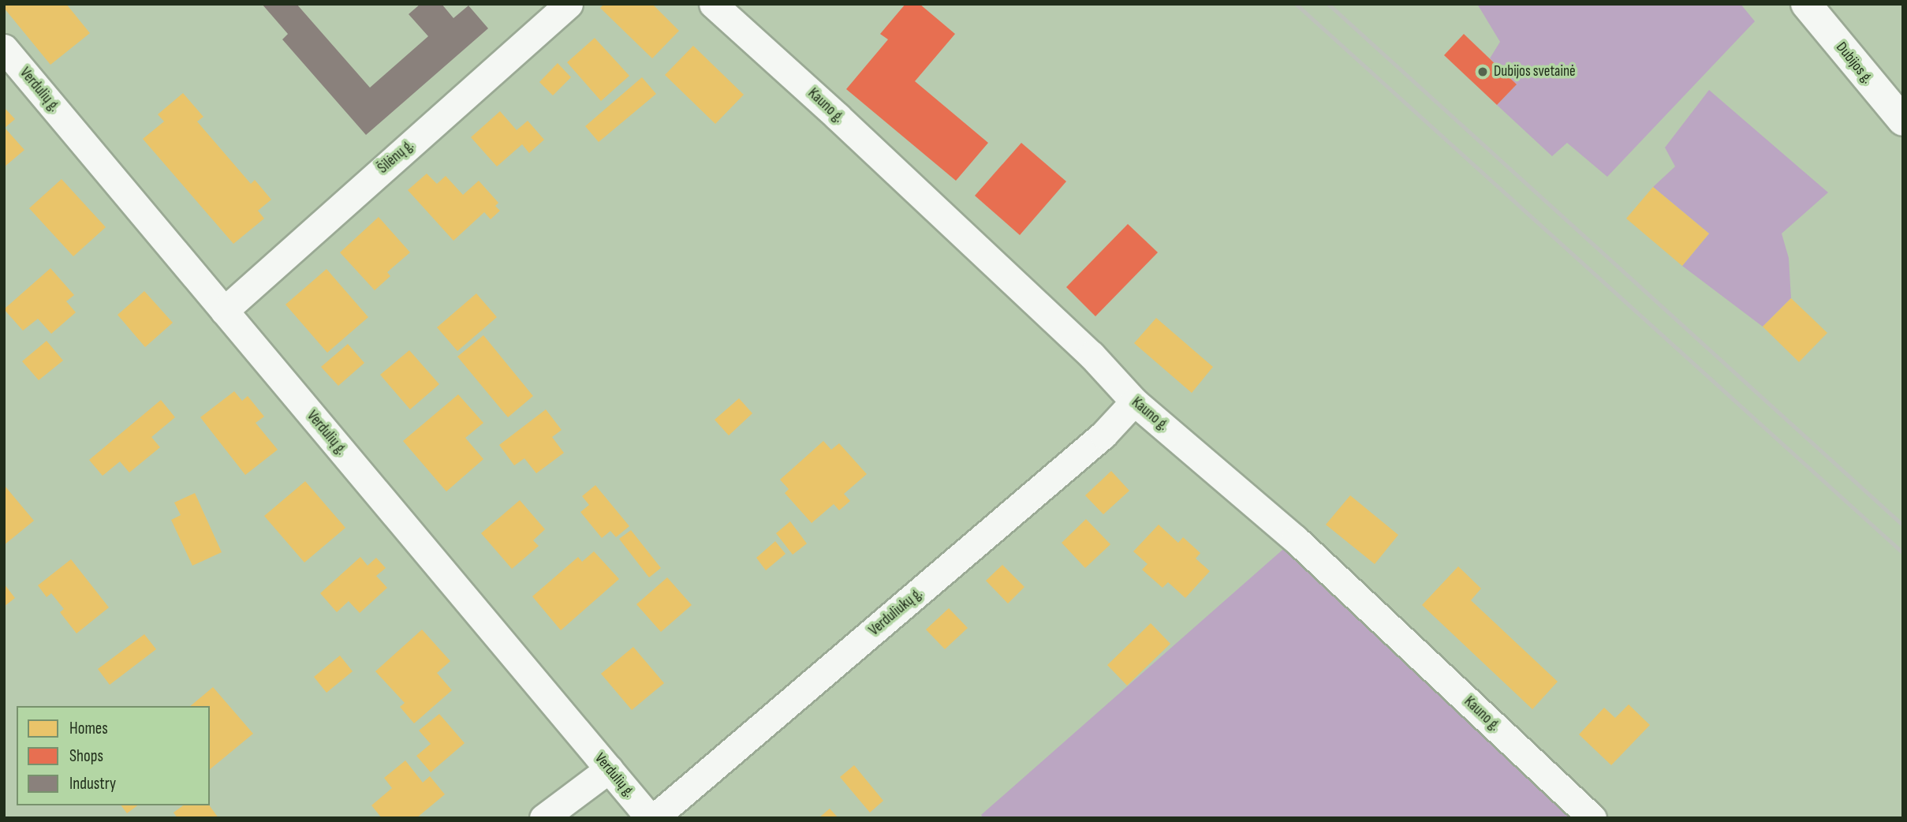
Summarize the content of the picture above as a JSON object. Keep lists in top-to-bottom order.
{
  "streets": {
    "main road": ["Dubijos g."],
    "street": [
      "Verdulių g.",
      "Kauno g.",
      "Šilėnų g.",
      "Verduliukų g."
    ]
  },
  "crossings": [
    ["Verdulių g.", "Šilėnų g."],
    ["Kauno g.", "Verduliukų g."]
  ],
  "places": ["Dubijos svetainė"],
  "legend": ["Homes", "Shops", "Industry"]
}
